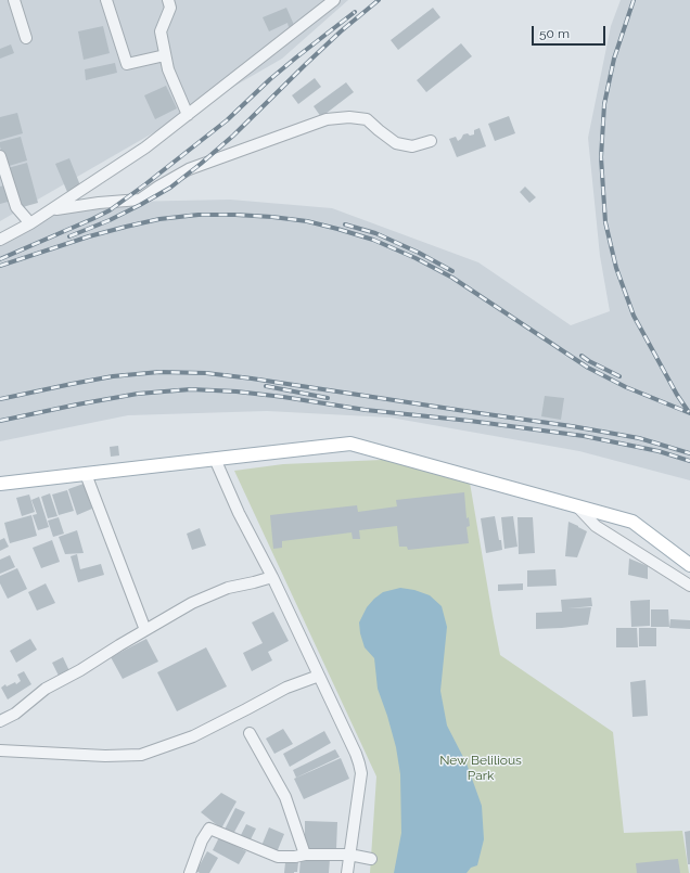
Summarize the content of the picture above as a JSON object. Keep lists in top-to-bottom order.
{
  "parks": ["New Belilious Park"],
  "scale_bar": "50 m"
}
